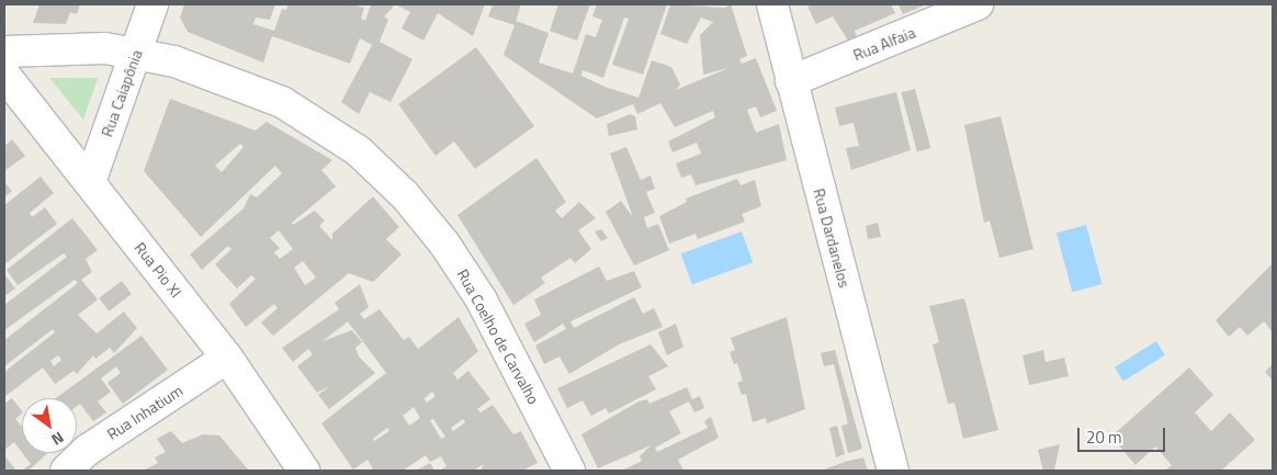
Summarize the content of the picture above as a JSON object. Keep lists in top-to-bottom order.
{
  "streets": {
    "street": [
      "Rua Alfaia",
      "Rua Caiapônia",
      "Rua Dardanelos",
      "Rua Pio XI",
      "Rua Coelho de Carvalho",
      "Rua Inhatium"
    ]
  },
  "crossings": [
    ["Rua Alfaia", "Rua Dardanelos"],
    ["Rua Caiapônia", "Rua Pio XI"],
    ["Rua Caiapônia", "Rua Coelho de Carvalho"],
    ["Rua Pio XI", "Rua Inhatium"]
  ],
  "scale_bar": "20 m",
  "north": "bottom right"
}
